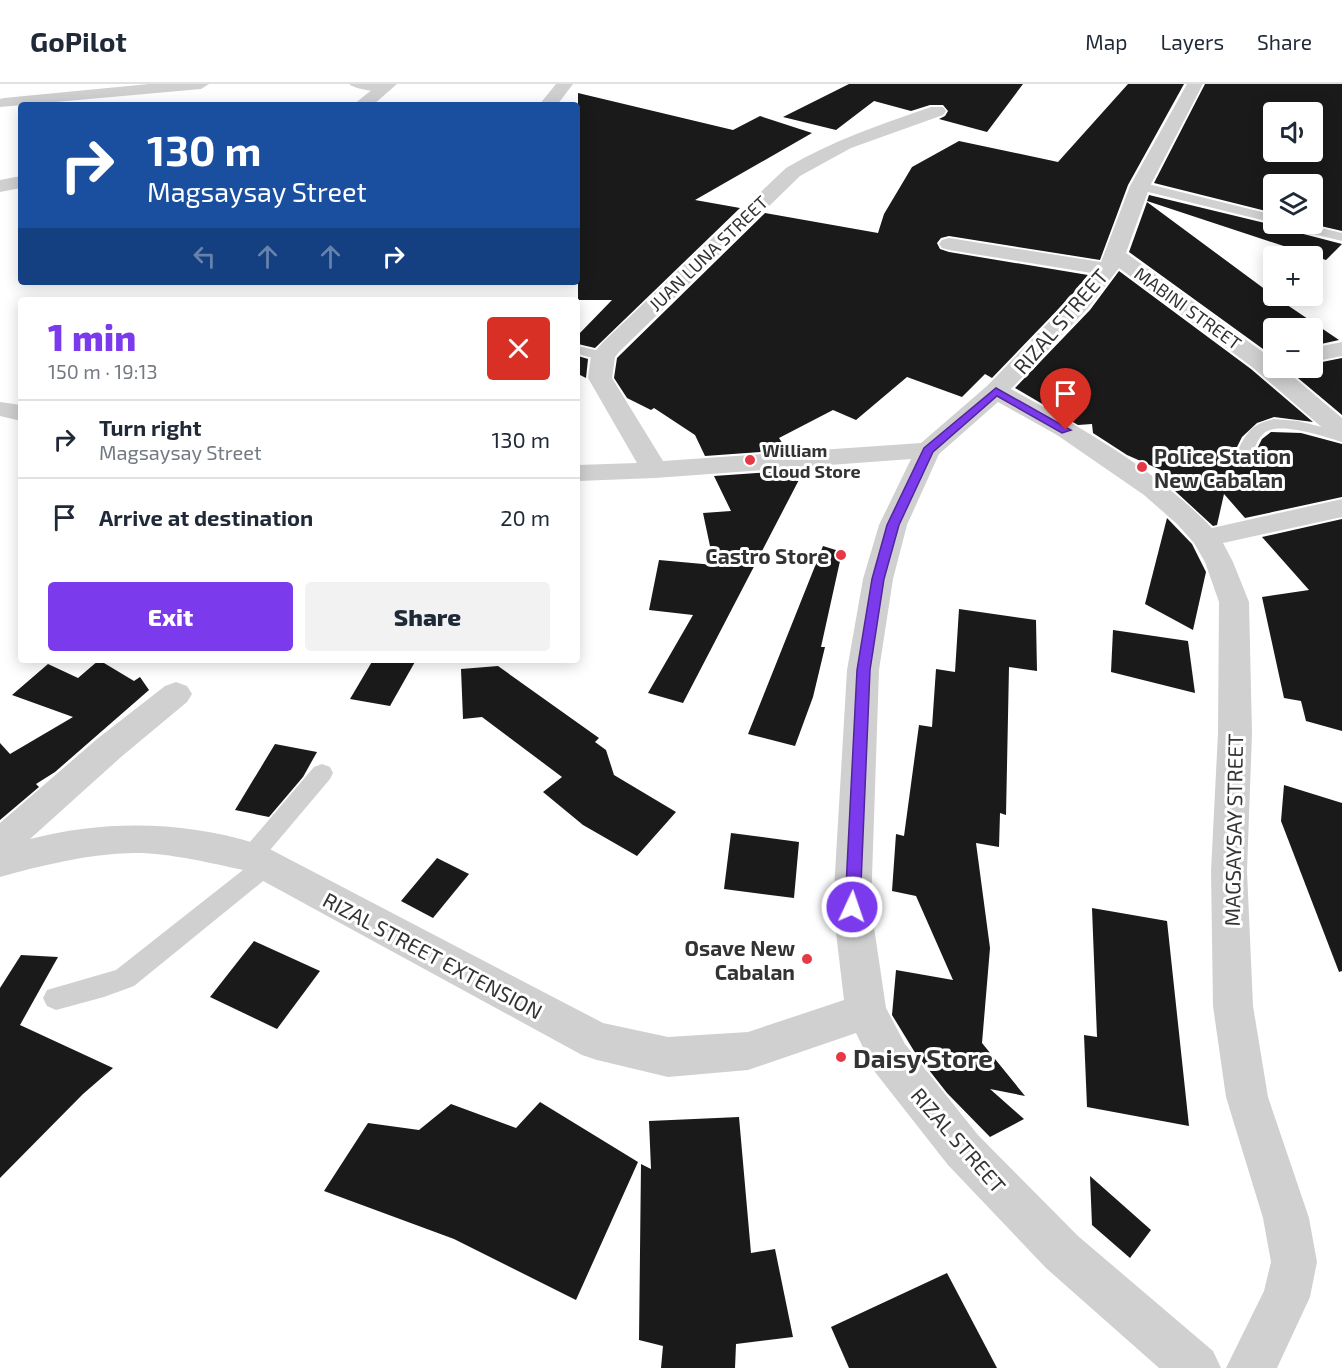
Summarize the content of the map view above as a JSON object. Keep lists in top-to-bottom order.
{
  "streets": {
    "street": [
      "JUAN LUNA STREET",
      "MABINI STREET",
      "RIZAL STREET",
      "MAGSAYSAY STREET",
      "RIZAL STREET EXTENSION"
    ]
  },
  "crossings": [
    ["MABINI STREET", "RIZAL STREET"],
    ["RIZAL STREET", "MAGSAYSAY STREET"],
    ["RIZAL STREET", "RIZAL STREET EXTENSION"]
  ],
  "places": [
    "William Cloud Store",
    "Police Station New Cabalan",
    "Castro Store",
    "Osave New Cabalan",
    "Daisy Store"
  ],
  "page": {
    "header": "GoPilot",
    "nav": ["Map", "Layers", "Share"],
    "map_buttons": ["+", "−"],
    "turn": ["130 m", "Magsaysay Street"],
    "heading": ["1 min", "150 m · 19:13"],
    "list": [
      {
        "name": "Turn right",
        "note": "Magsaysay Street",
        "value": "130 m"
      },
      {
        "name": "Arrive at destination",
        "value": "20 m"
      }
    ],
    "buttons": ["Exit", "Share"]
  }
}
